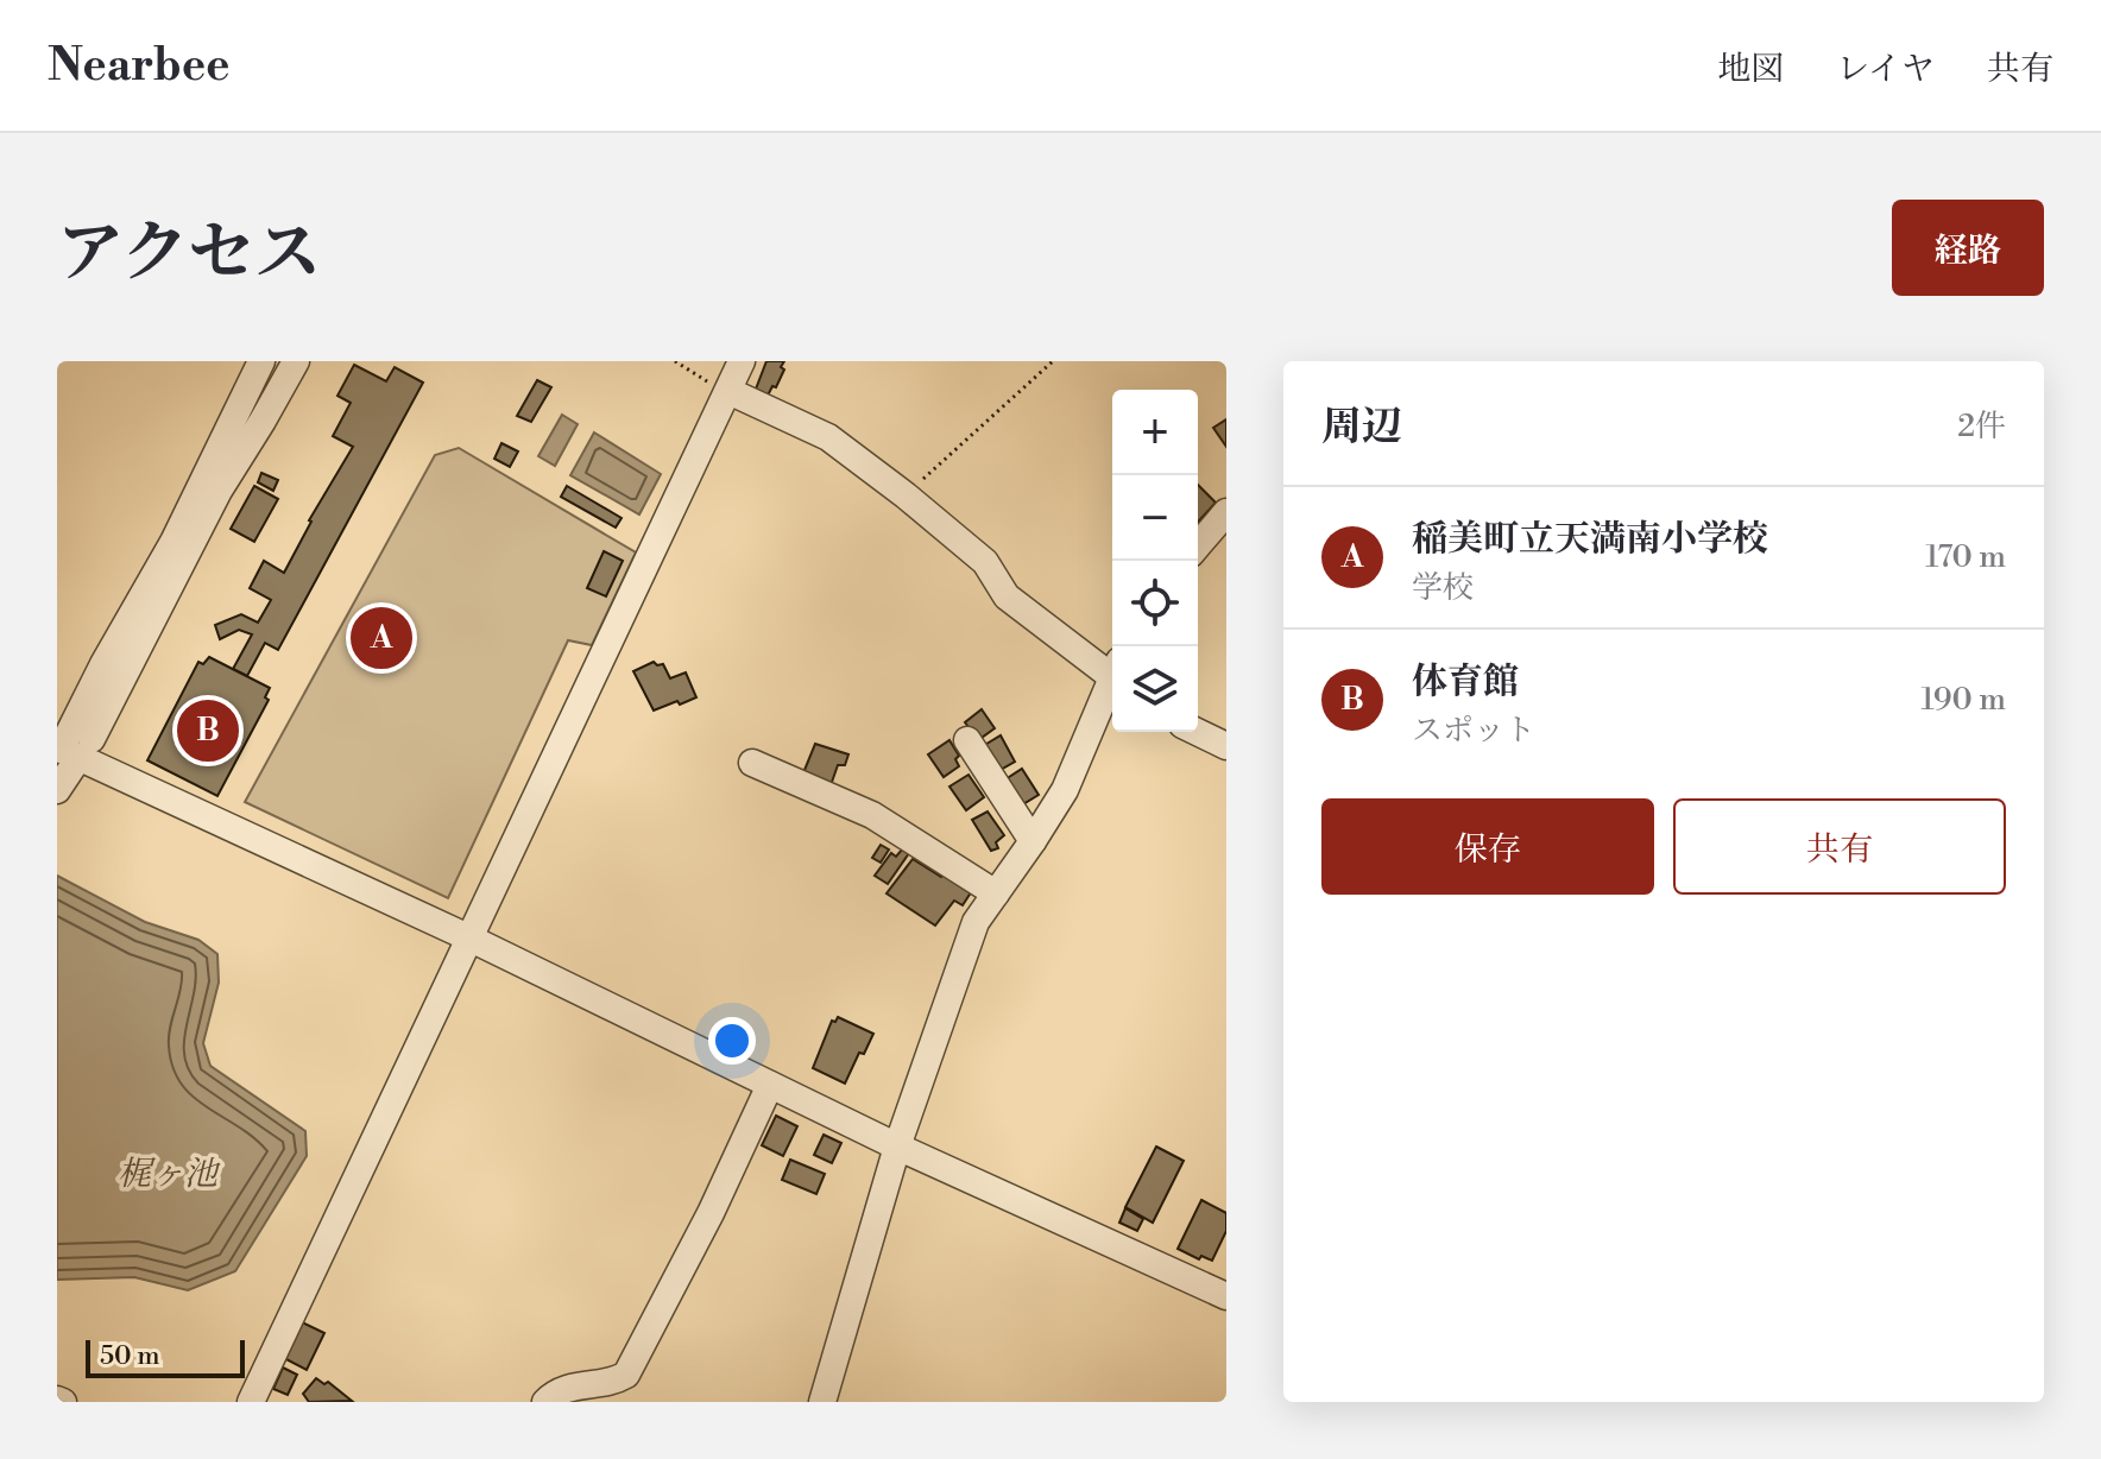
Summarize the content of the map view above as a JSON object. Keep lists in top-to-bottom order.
{
  "water": ["梶ヶ池"],
  "scale_bar": "50 m",
  "page": {
    "header": "Nearbee",
    "nav": ["地図", "レイヤ", "共有"],
    "title": "アクセス",
    "buttons": [
      "経路",
      ["保存", "共有"]
    ],
    "heading": ["周辺", "2件"],
    "map_buttons": ["+", "−"],
    "list": [
      {
        "mark": "A",
        "name": "稲美町立天満南小学校",
        "note": "学校",
        "value": "170 m"
      },
      {
        "mark": "B",
        "name": "体育館",
        "note": "スポット",
        "value": "190 m"
      }
    ],
    "pins": ["A", "B"],
    "scale": "50 m"
  }
}
